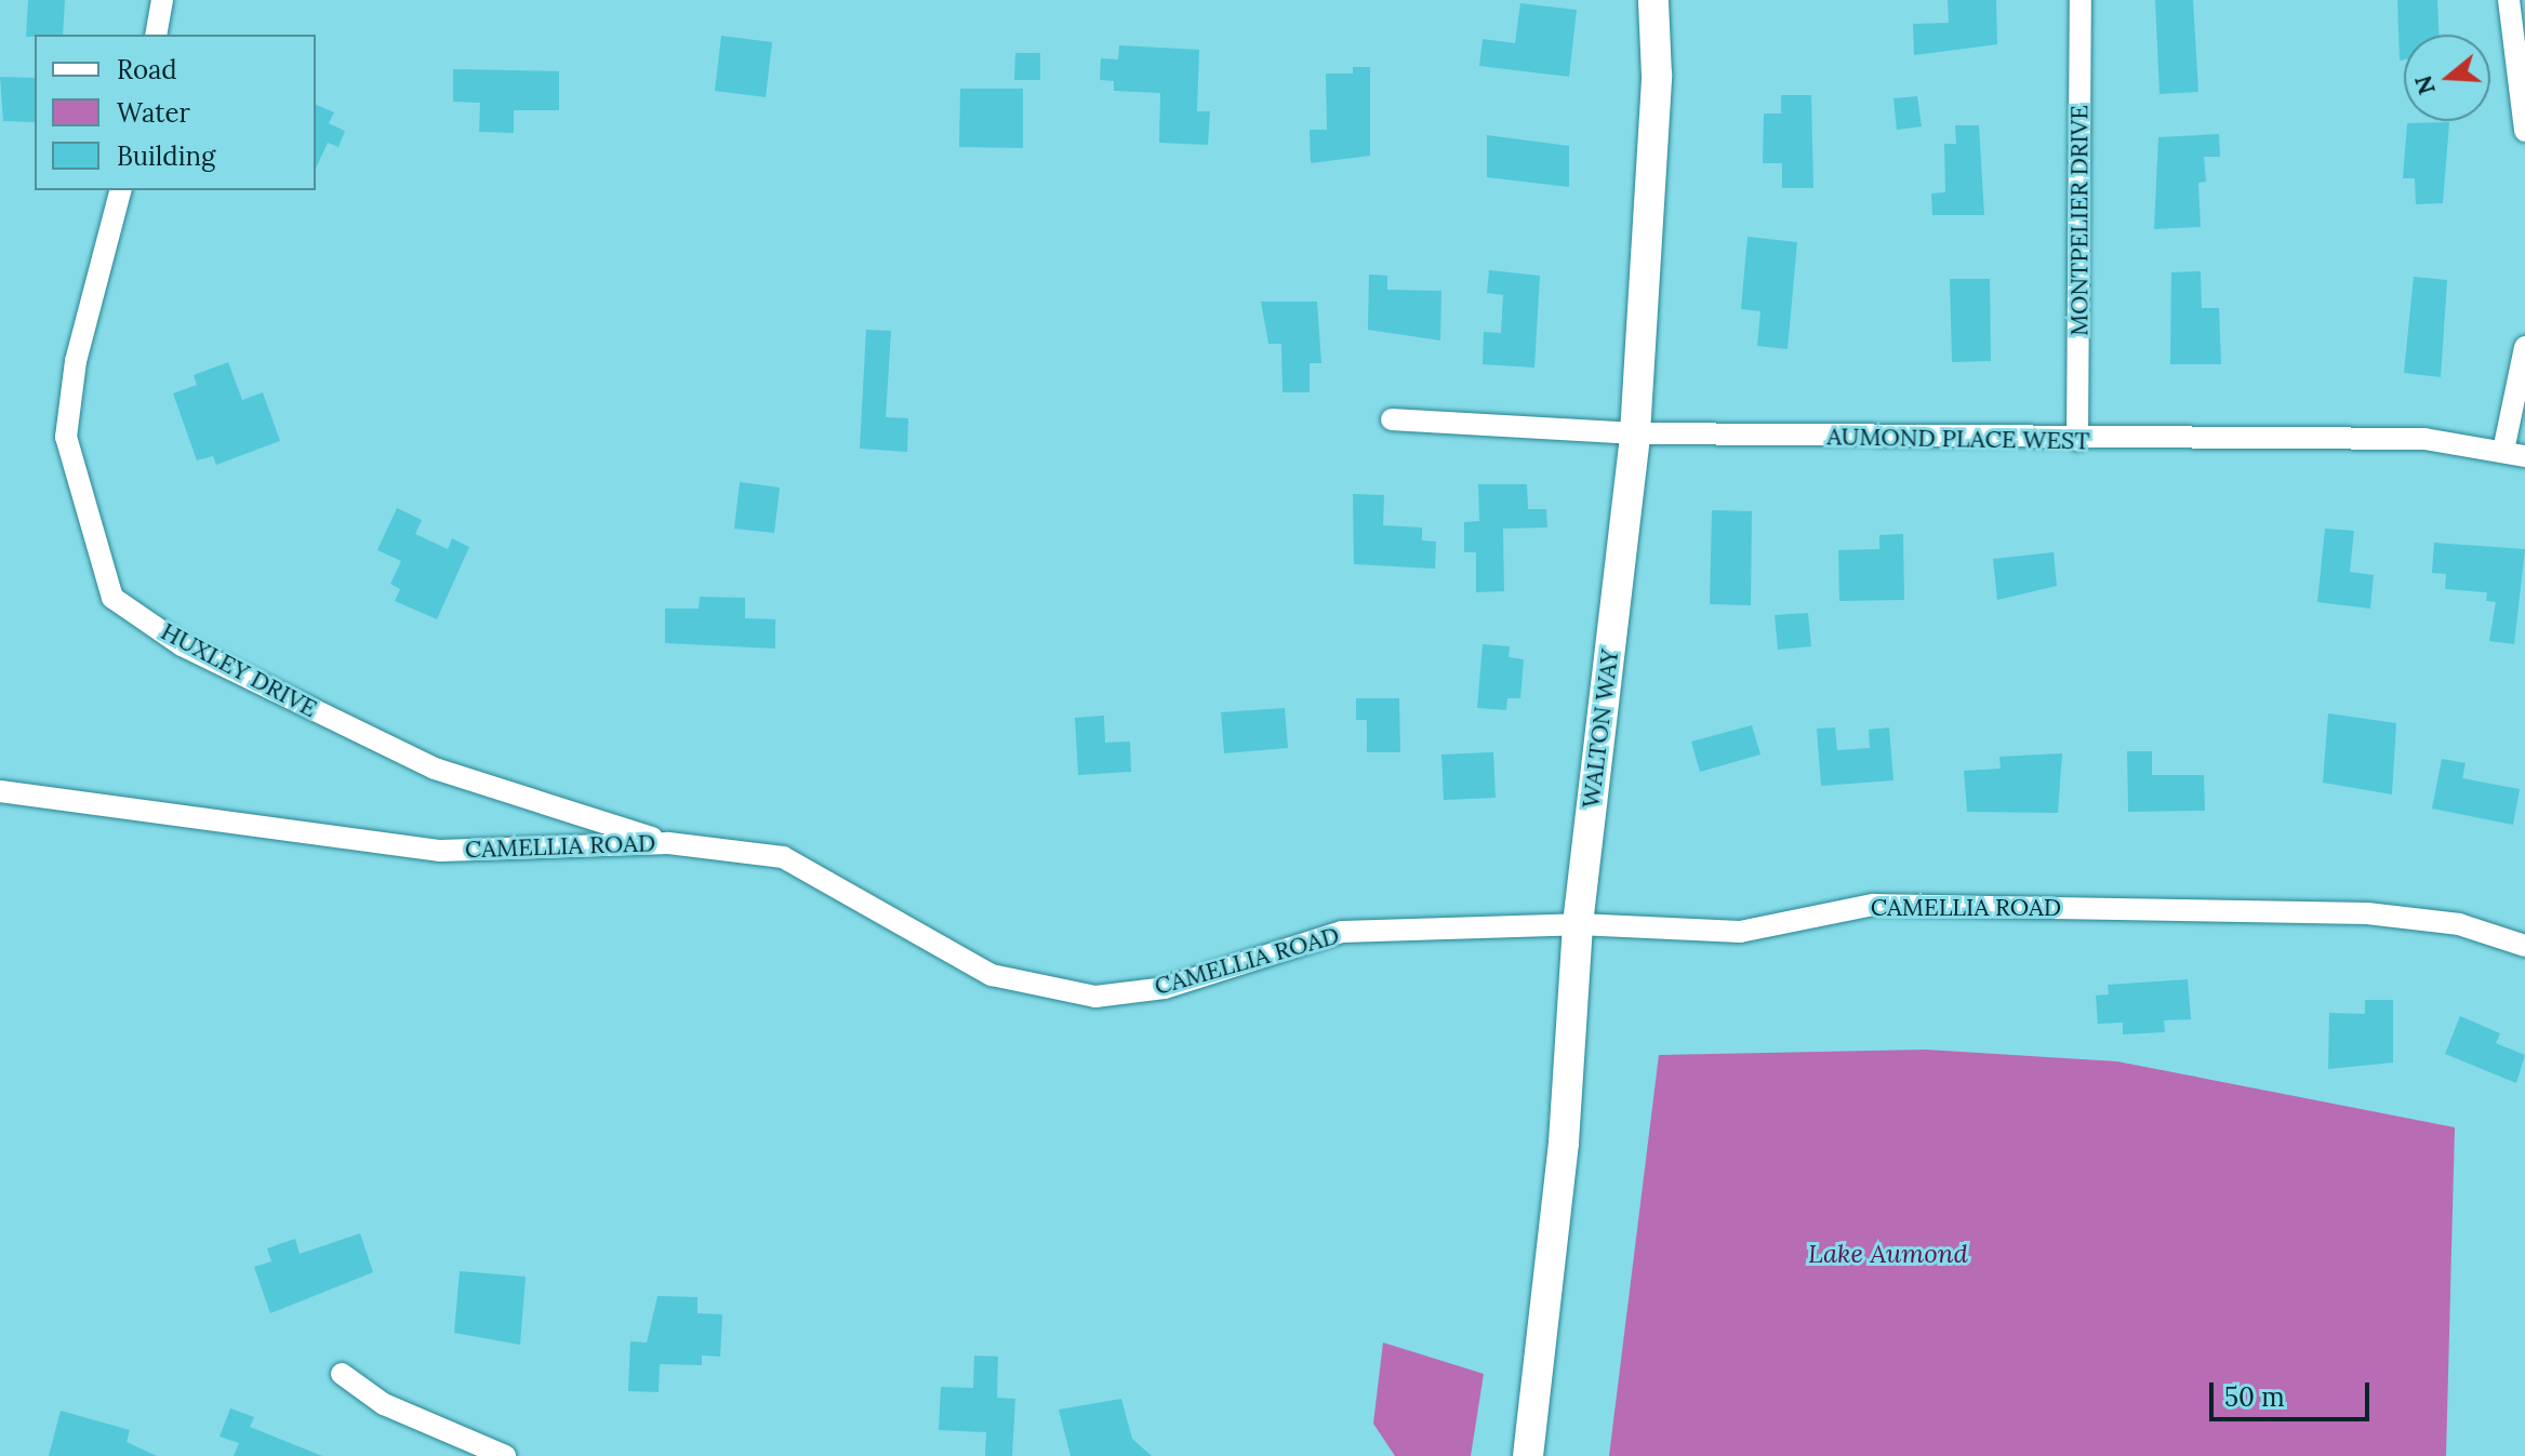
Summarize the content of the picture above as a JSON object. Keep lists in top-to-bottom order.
{
  "streets": {
    "main road": ["WALTON WAY"],
    "street": [
      "MONTPELIER DRIVE",
      "AUMOND PLACE WEST",
      "HUXLEY DRIVE",
      "CAMELLIA ROAD"
    ]
  },
  "crossings": [
    ["MONTPELIER DRIVE", "AUMOND PLACE WEST"],
    ["AUMOND PLACE WEST", "WALTON WAY"],
    ["HUXLEY DRIVE", "CAMELLIA ROAD"],
    ["WALTON WAY", "CAMELLIA ROAD"]
  ],
  "water": ["Lake Aumond"],
  "legend": ["Road", "Water", "Building"],
  "scale_bar": "50 m",
  "north": "left"
}
